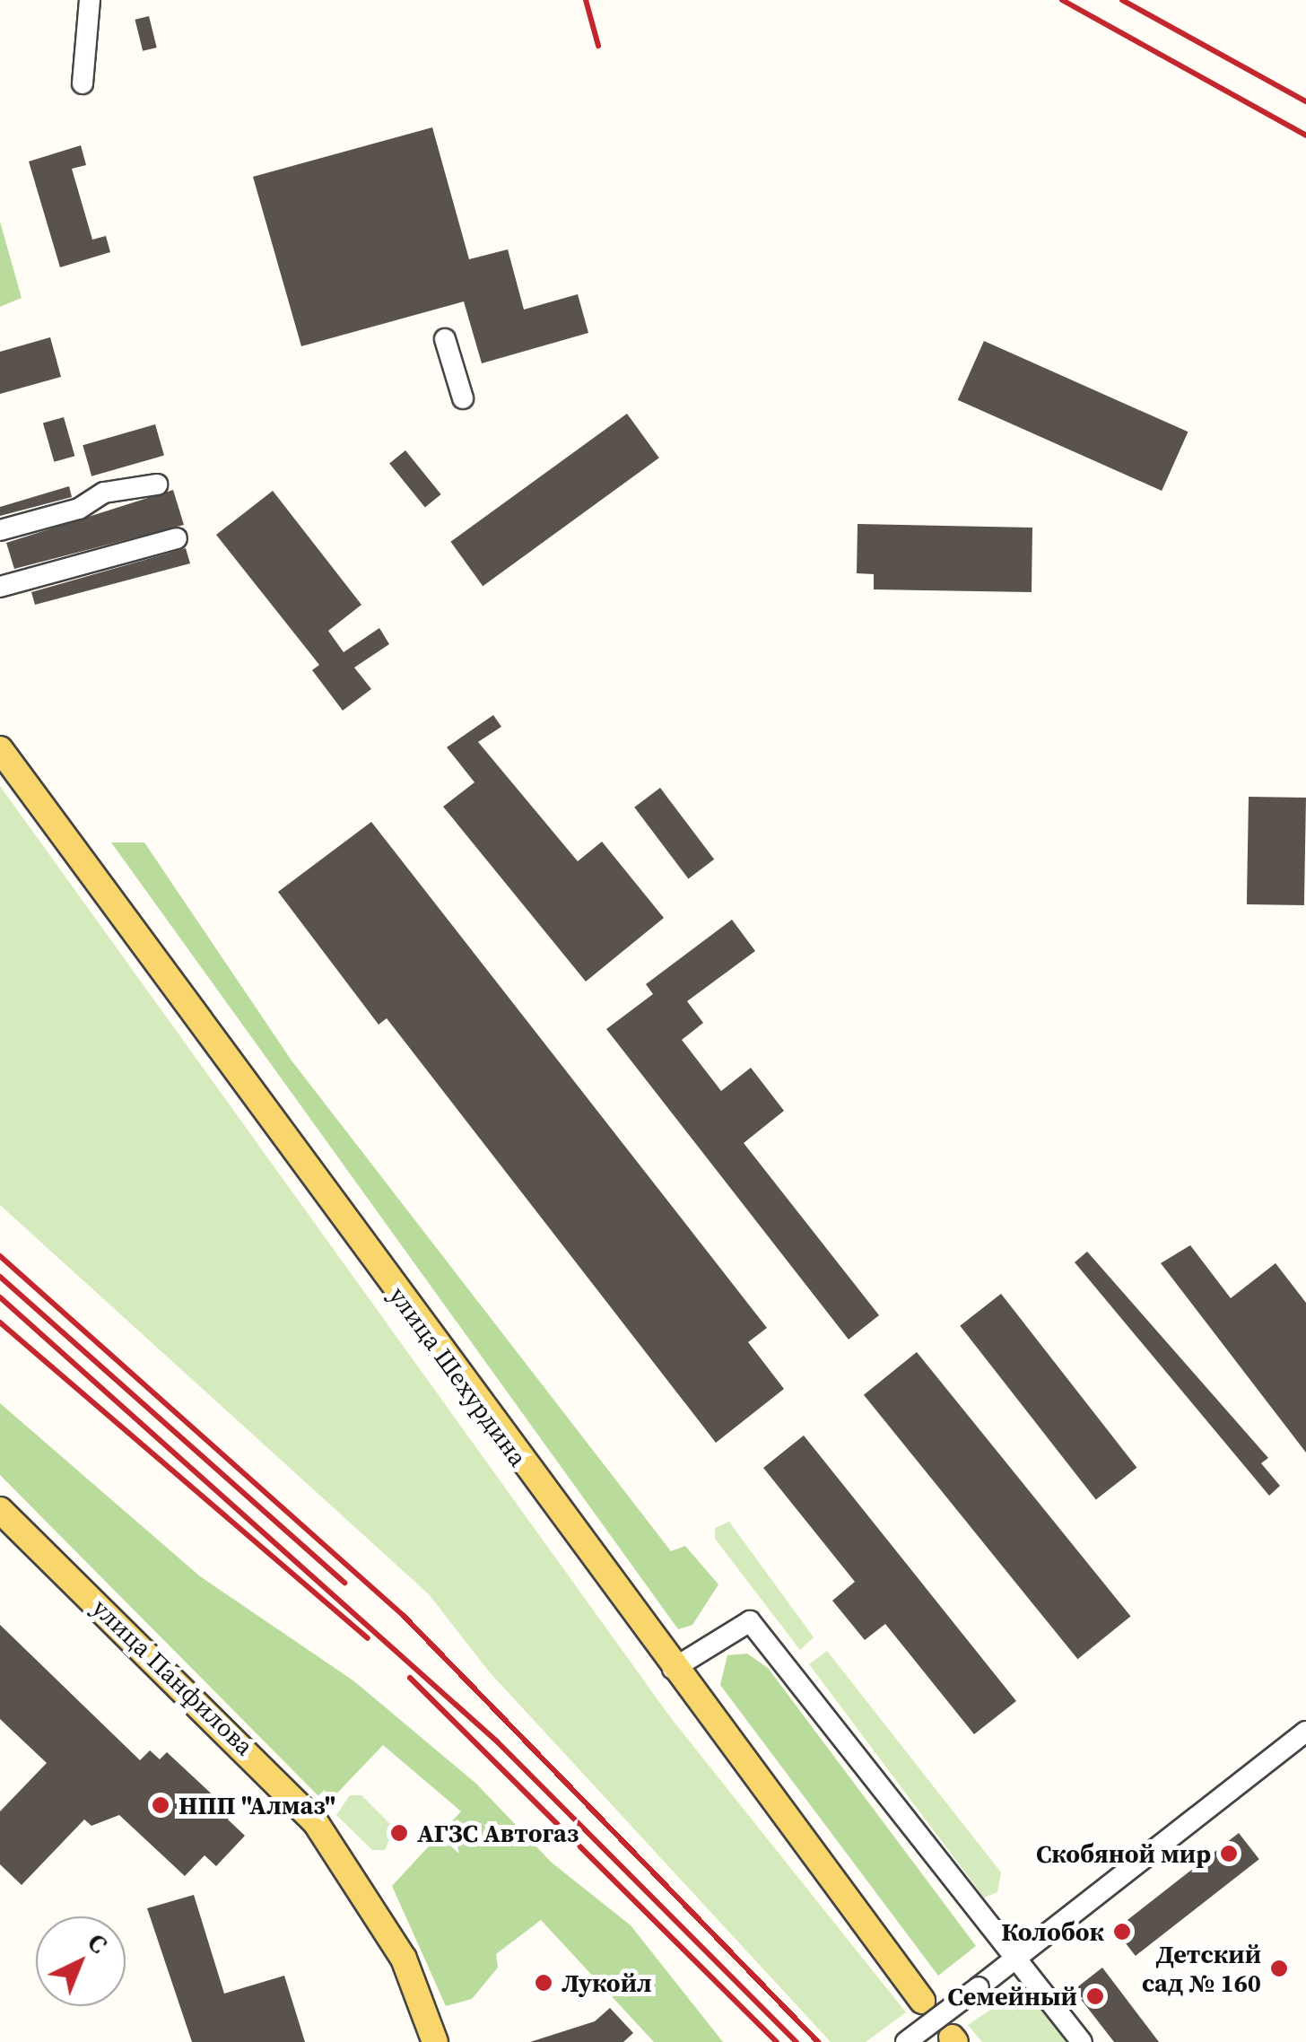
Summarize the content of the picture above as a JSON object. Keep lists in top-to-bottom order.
{
  "streets": {
    "main road": ["улица Шехурдина", "улица Панфилова"]
  },
  "places": [
    "НПП \"Алмаз\"",
    "АГЗС Автогаз",
    "Скобяной мир",
    "Колобок",
    "Детский сад № 160",
    "Лукойл",
    "Семейный"
  ],
  "north": "top right"
}
